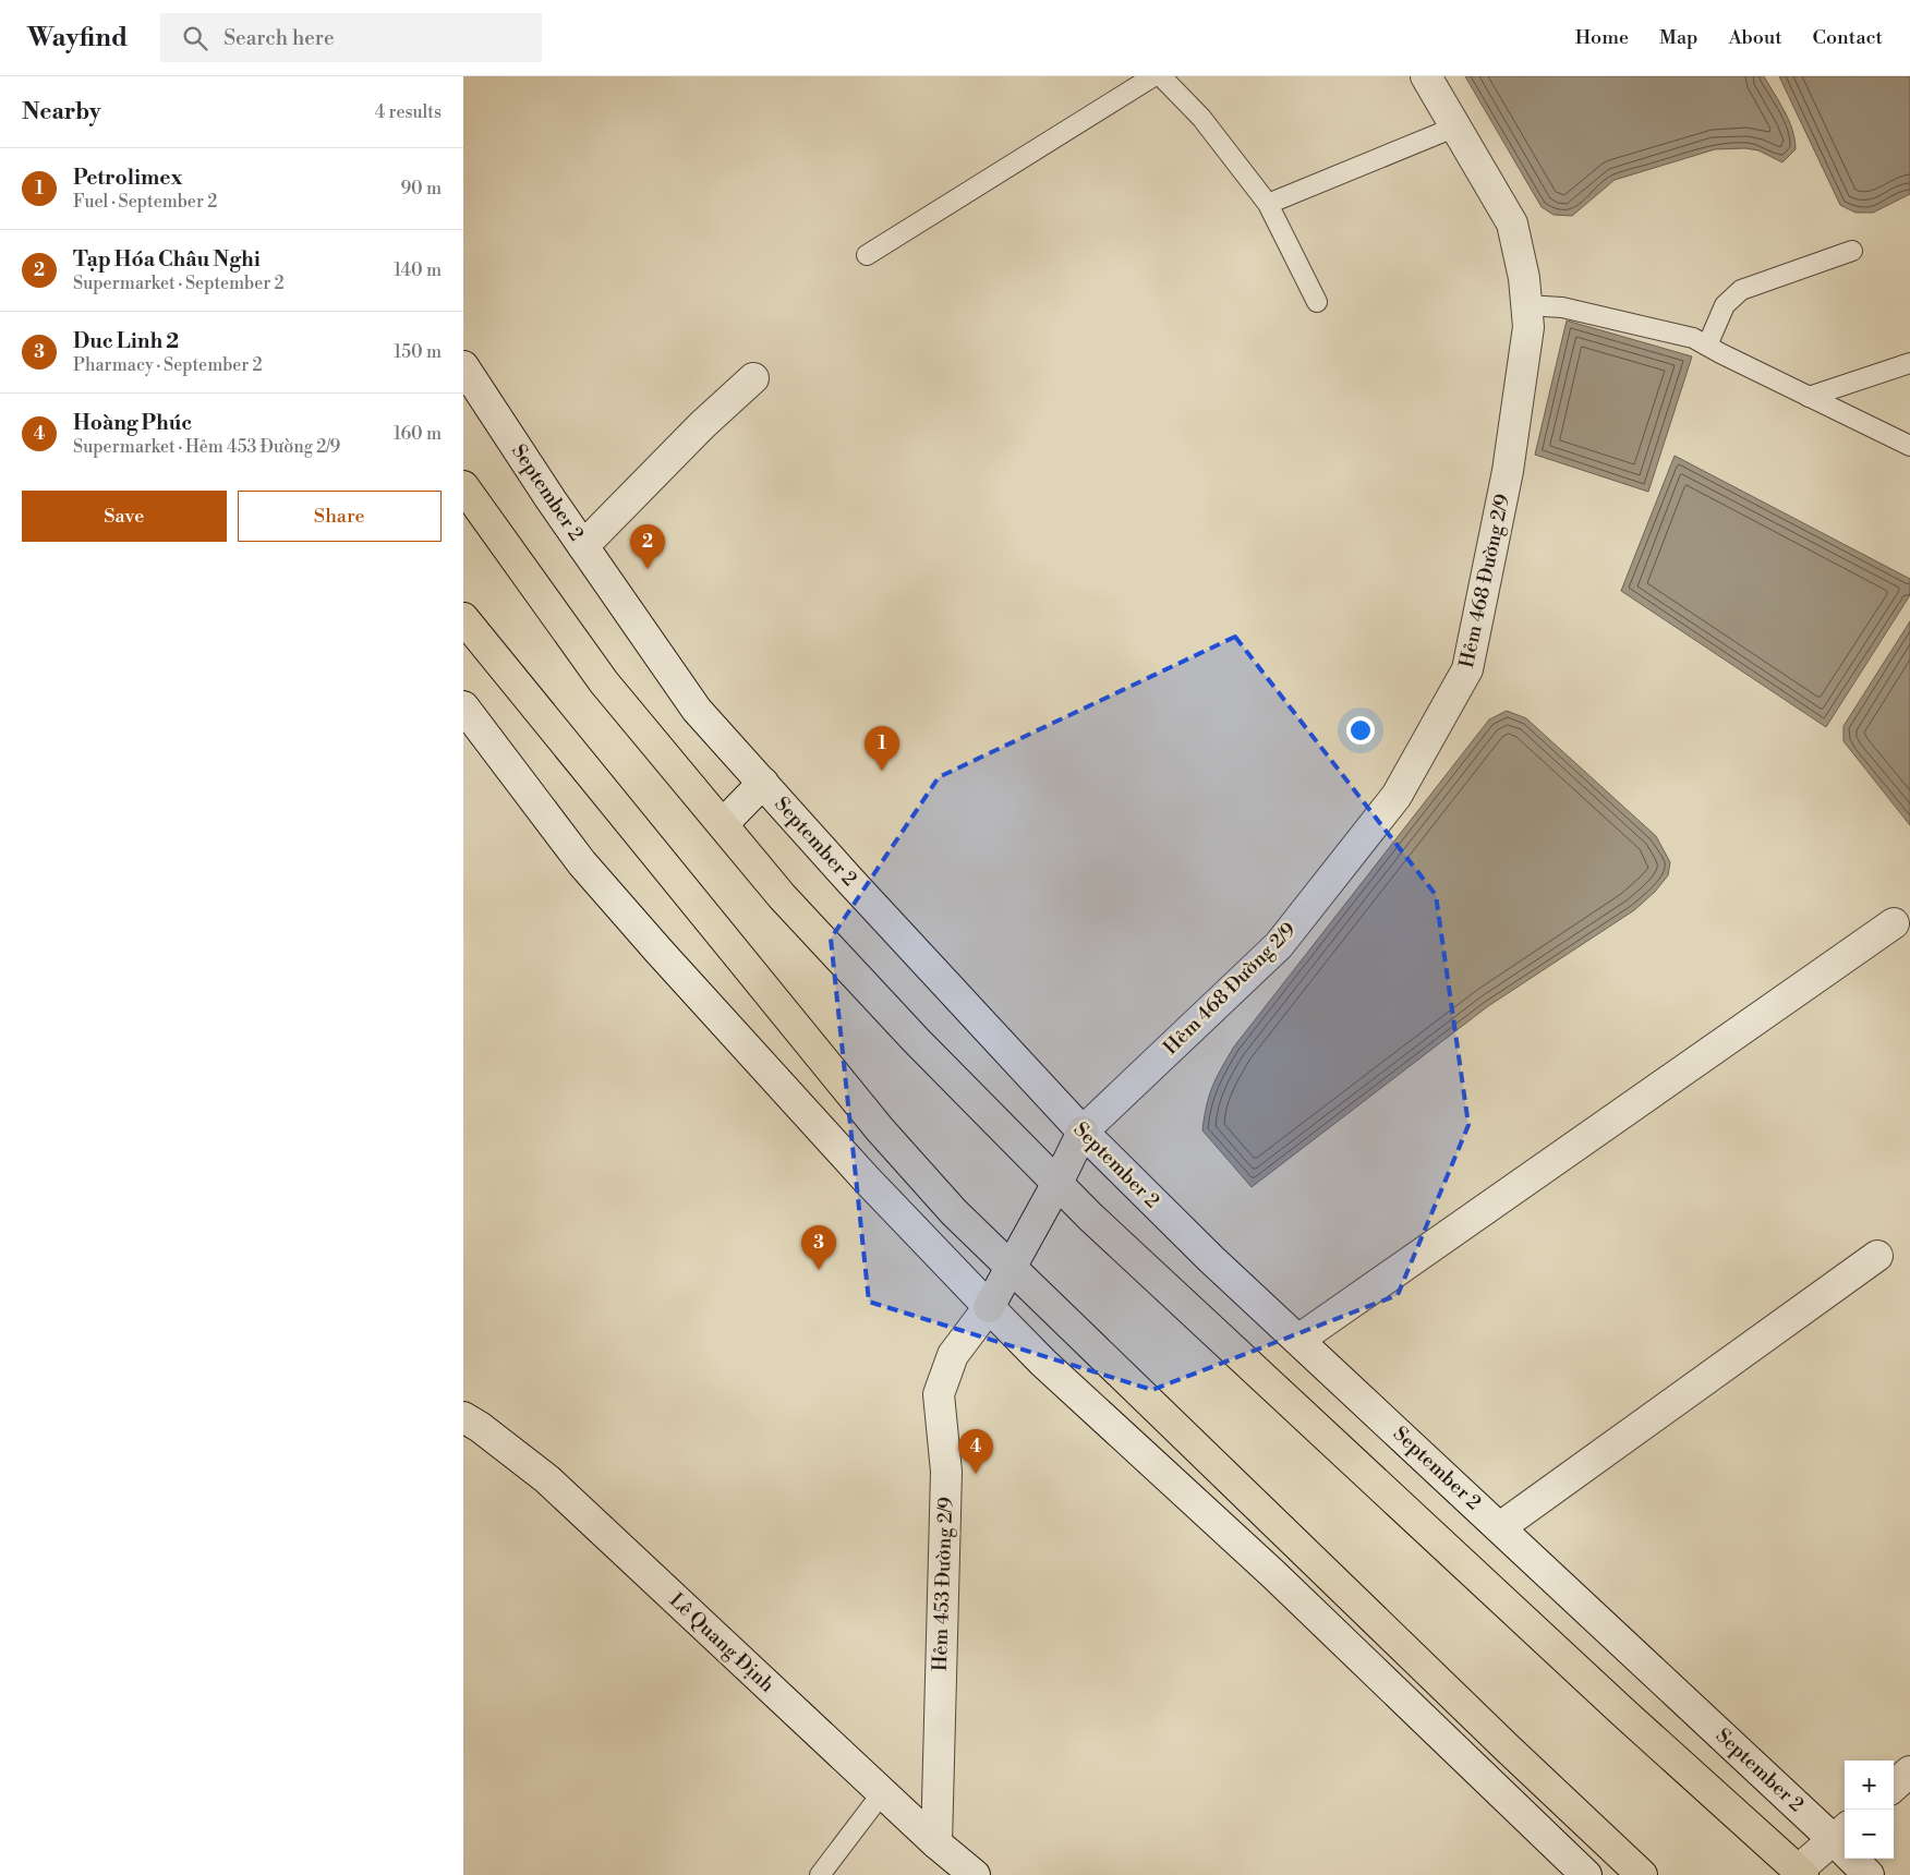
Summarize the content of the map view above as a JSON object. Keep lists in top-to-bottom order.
{
  "streets": {
    "main road": [
      "September 2",
      "Hẻm 468 Đường 2/9",
      "Hẻm 453 Đường 2/9",
      "Lê Quang Định"
    ]
  },
  "crossings": [
    ["September 2", "Hẻm 468 Đường 2/9"],
    ["Hẻm 453 Đường 2/9", "Lê Quang Định"]
  ],
  "page": {
    "header": "Wayfind",
    "search": "Search here",
    "nav": [
      "Home",
      "Map",
      "About",
      "Contact"
    ],
    "heading": ["Nearby", "4 results"],
    "list": [
      {
        "mark": "1",
        "name": "Petrolimex",
        "note": "Fuel · September 2",
        "value": "90 m"
      },
      {
        "mark": "2",
        "name": "Tạp Hóa Châu Nghi",
        "note": "Supermarket · September 2",
        "value": "140 m"
      },
      {
        "mark": "3",
        "name": "Duc Linh 2",
        "note": "Pharmacy · September 2",
        "value": "150 m"
      },
      {
        "mark": "4",
        "name": "Hoàng Phúc",
        "note": "Supermarket · Hẻm 453 Đường 2/9",
        "value": "160 m"
      }
    ],
    "buttons": ["Save", "Share"],
    "pins": [
      "2",
      "1",
      "3",
      "4"
    ],
    "map_buttons": ["+", "−"]
  }
}
